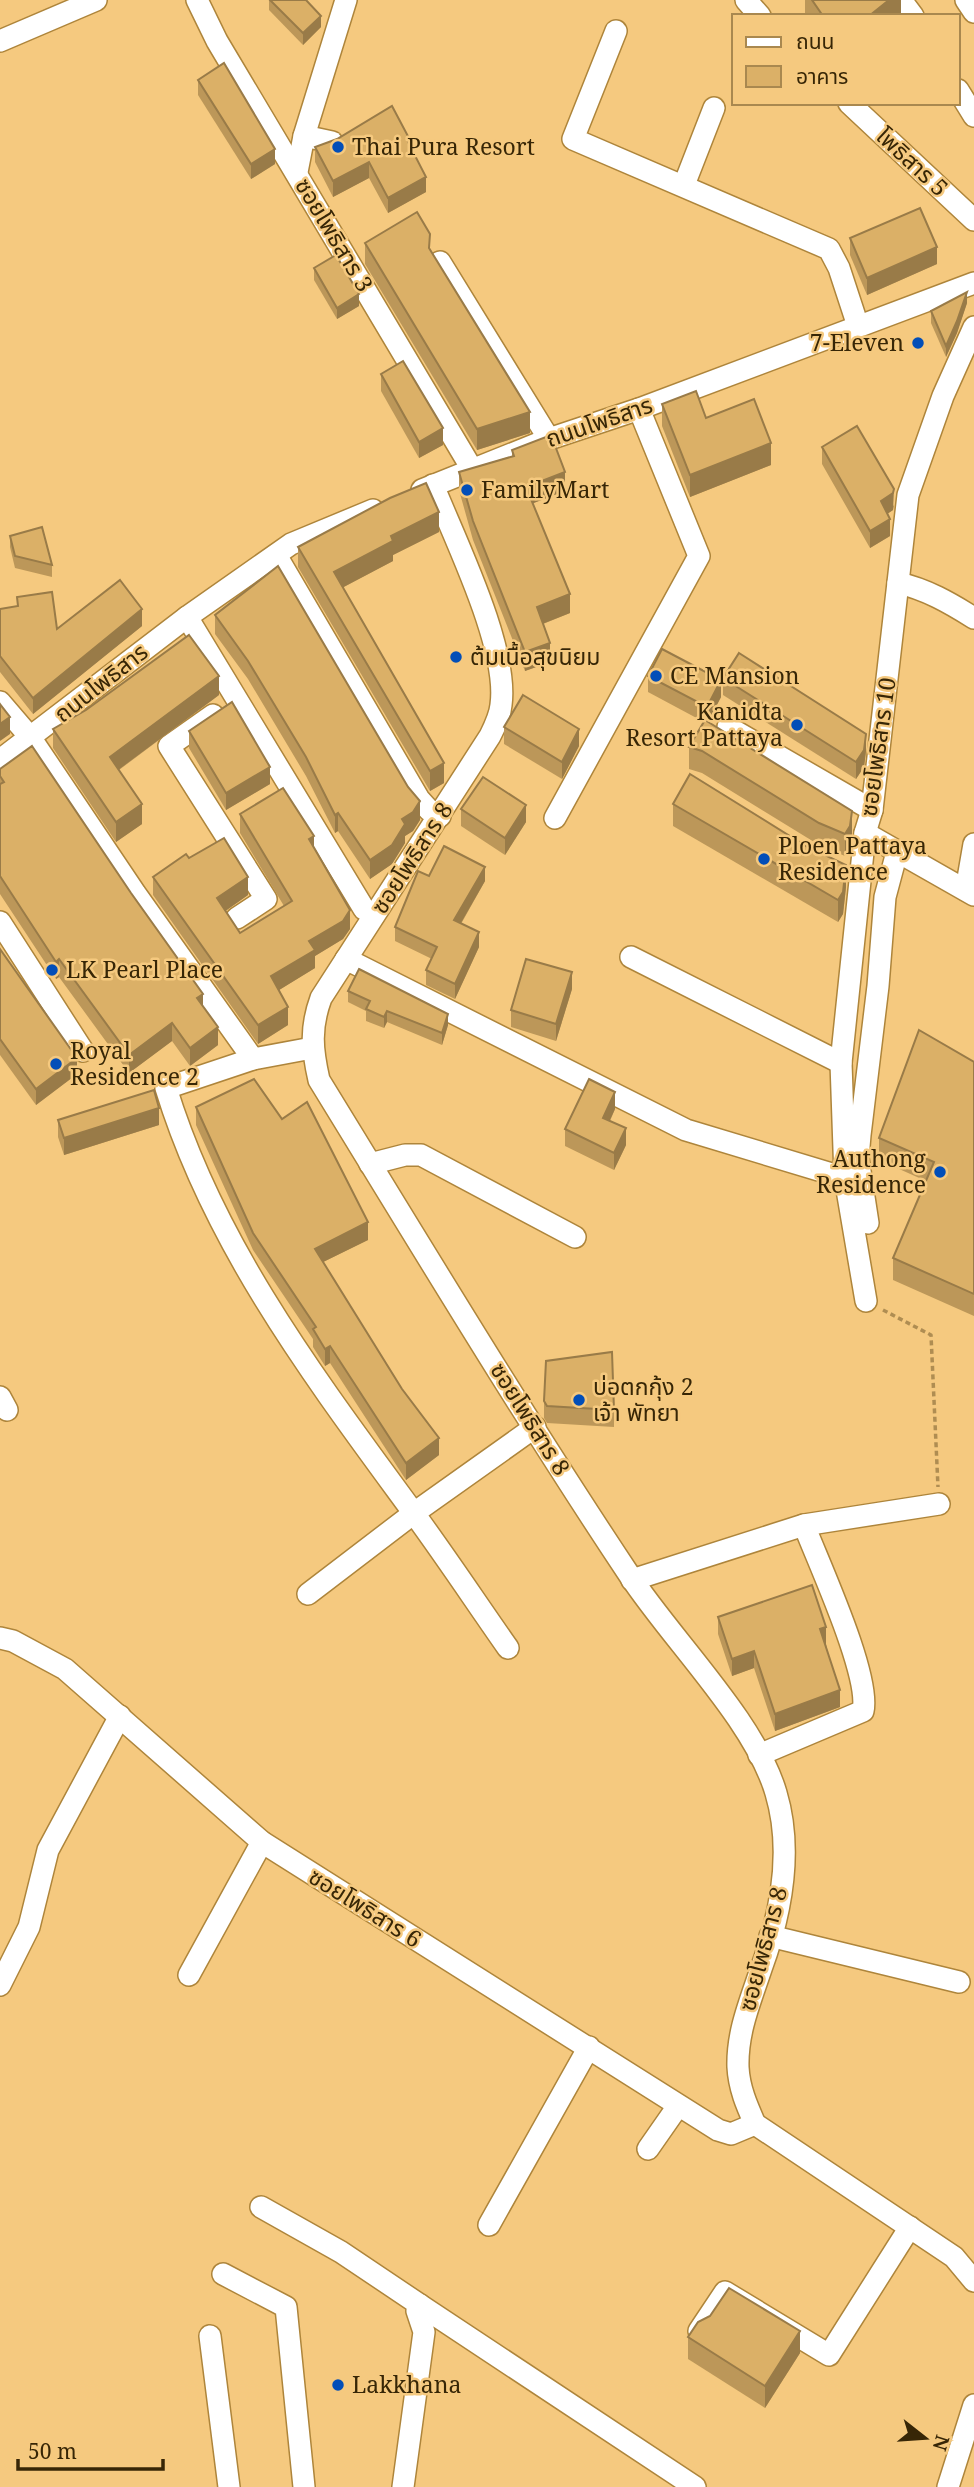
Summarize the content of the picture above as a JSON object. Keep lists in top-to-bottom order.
{
  "streets": {
    "street": [
      "โพธิสาร 5",
      "ซอยโพธิสาร 3",
      "ถนนโพธิสาร",
      "ซอยโพธิสาร 10",
      "ซอยโพธิสาร 8",
      "ซอยโพธิสาร 6"
    ]
  },
  "crossings": [
    ["ซอยโพธิสาร 3", "ถนนโพธิสาร"],
    ["ถนนโพธิสาร", "ซอยโพธิสาร 8"],
    ["ซอยโพธิสาร 8", "ซอยโพธิสาร 6"]
  ],
  "places": [
    "Thai Pura Resort",
    "7-Eleven",
    "FamilyMart",
    "ต้มเนื้อสุขนิยม",
    "CE Mansion",
    "Kanidta Resort Pattaya",
    "Ploen Pattaya Residence",
    "LK Pearl Place",
    "Royal Residence 2",
    "Authong Residence",
    "บ่อตกกุ้ง 2 เจ้า พัทยา",
    "Lakkhana"
  ],
  "legend": ["ถนน", "อาคาร"],
  "scale_bar": "50 m",
  "north": "right"
}
